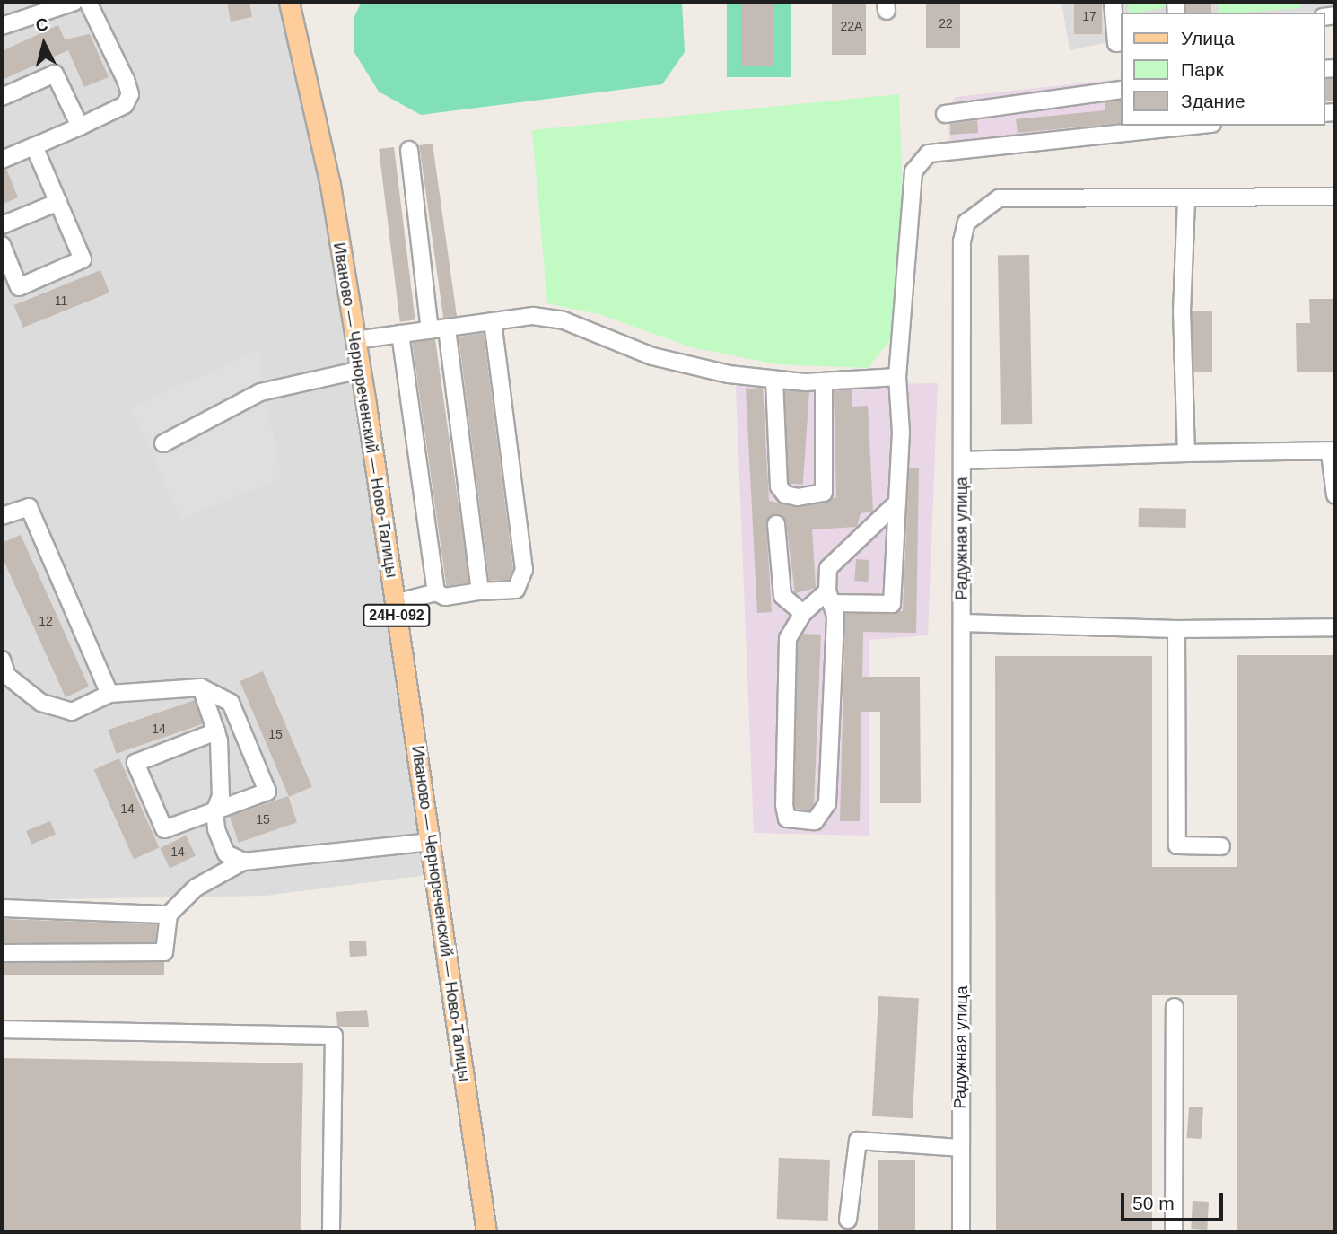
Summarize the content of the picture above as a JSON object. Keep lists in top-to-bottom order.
{
  "streets": {
    "main road": ["Иваново — Чернореченский — Ново-Талицы", "24Н-092"],
    "street": ["Радужная улица"]
  },
  "house_numbers": [
    "17",
    "22",
    "22А",
    "11",
    "12",
    "14",
    "15",
    "14",
    "15",
    "14"
  ],
  "legend": ["Улица", "Парк", "Здание"],
  "scale_bar": "50 m",
  "north": "top"
}
